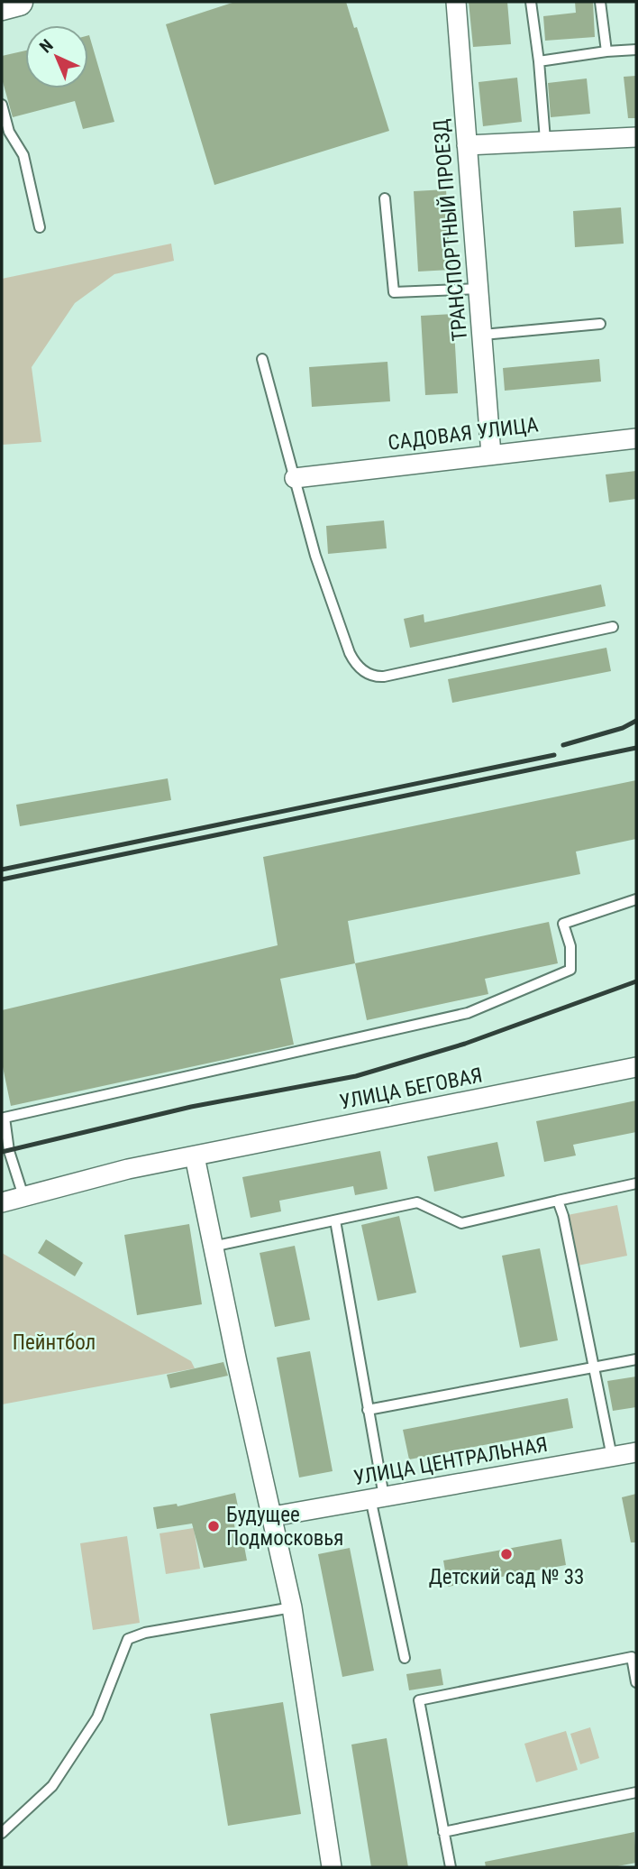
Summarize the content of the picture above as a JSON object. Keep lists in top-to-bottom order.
{
  "streets": {
    "street": [
      "ТРАНСПОРТНЫЙ ПРОЕЗД",
      "САДОВАЯ УЛИЦА",
      "УЛИЦА БЕГОВАЯ",
      "УЛИЦА ЦЕНТРАЛЬНАЯ"
    ]
  },
  "crossings": [
    ["ТРАНСПОРТНЫЙ ПРОЕЗД", "САДОВАЯ УЛИЦА"]
  ],
  "parks": ["Пейнтбол"],
  "places": ["Будущее Подмосковья", "Детский сад № 33"],
  "north": "top left"
}
